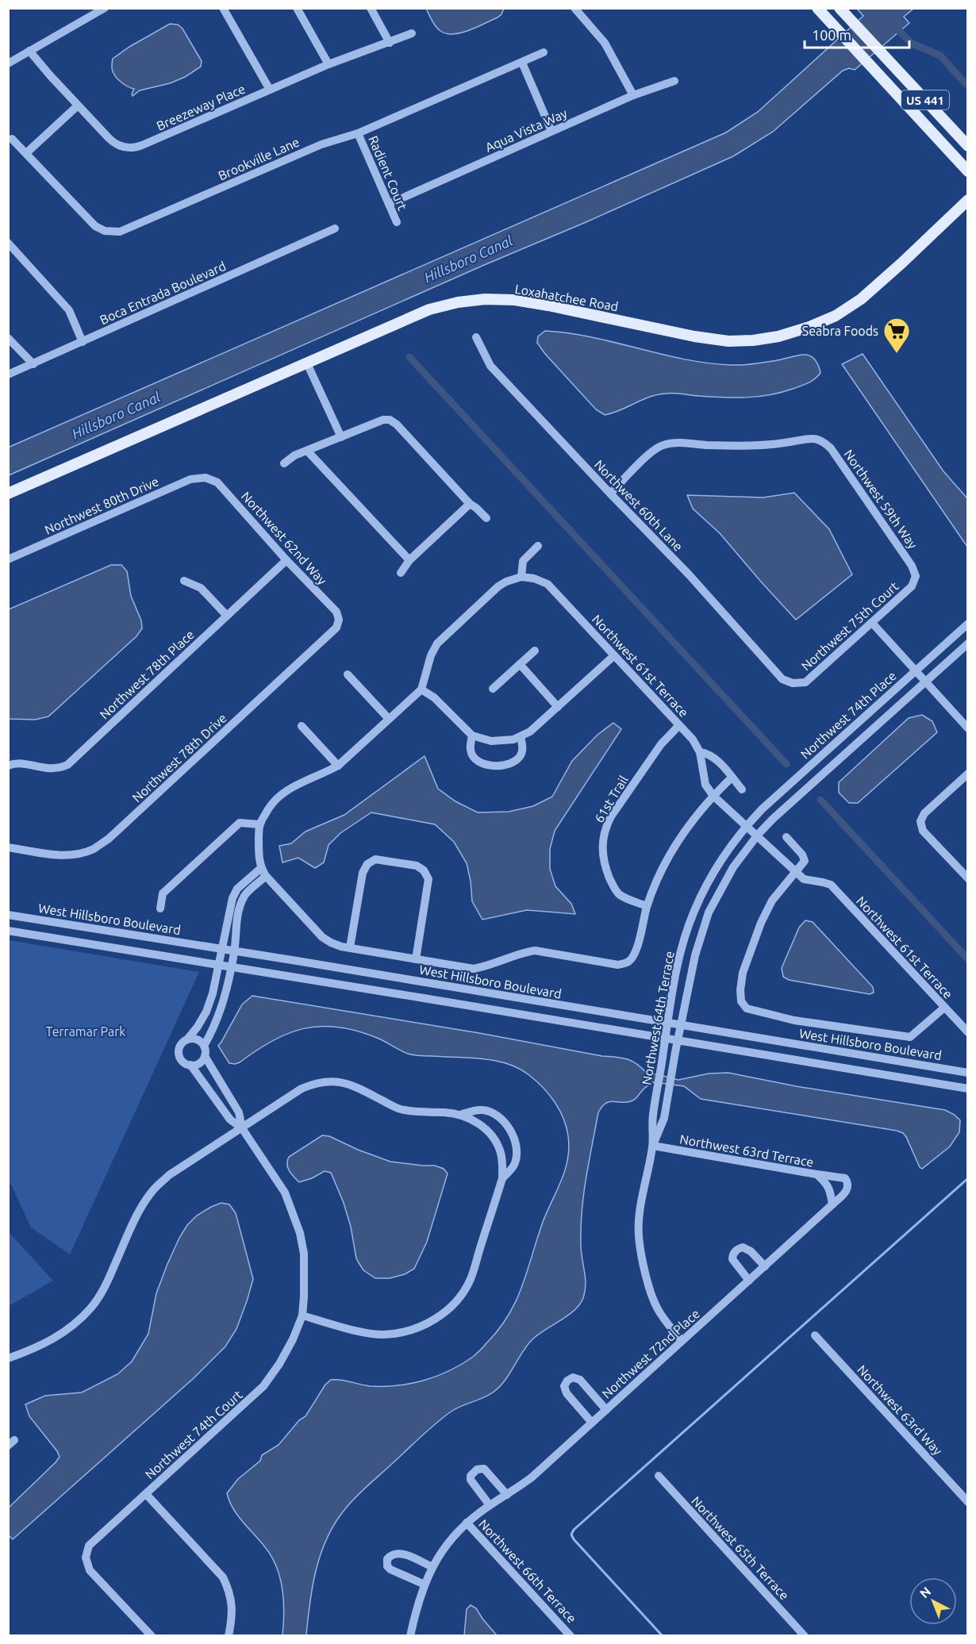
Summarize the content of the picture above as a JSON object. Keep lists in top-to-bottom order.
{
  "streets": {
    "main road": ["US 441", "Loxahatchee Road"],
    "street": [
      "Breezeway Place",
      "Aqua Vista Way",
      "Brookville Lane",
      "Radient Court",
      "Boca Entrada Boulevard",
      "Northwest 59th Way",
      "Northwest 80th Drive",
      "Northwest 60th Lane",
      "Northwest 62nd Way",
      "Northwest 75th Court",
      "Northwest 61st Terrace",
      "Northwest 78th Place",
      "Northwest 74th Place",
      "Northwest 78th Drive",
      "61st Trail",
      "West Hillsboro Boulevard",
      "Northwest 64th Terrace",
      "Northwest 63rd Terrace",
      "Northwest 72nd Place",
      "Northwest 63rd Way",
      "Northwest 74th Court",
      "Northwest 65th Terrace",
      "Northwest 66th Terrace"
    ]
  },
  "crossings": [
    ["Aqua Vista Way", "Radient Court"],
    ["Brookville Lane", "Radient Court"],
    ["Northwest 59th Way", "Northwest 60th Lane"],
    ["Northwest 59th Way", "Northwest 75th Court"],
    ["Northwest 80th Drive", "Northwest 62nd Way"],
    ["Northwest 60th Lane", "Northwest 75th Court"],
    ["Northwest 62nd Way", "Northwest 78th Place"],
    ["Northwest 62nd Way", "Northwest 78th Drive"],
    ["Northwest 61st Terrace", "Northwest 74th Place"],
    ["Northwest 61st Terrace", "61st Trail"],
    ["Northwest 61st Terrace", "Northwest 64th Terrace"],
    ["Northwest 74th Place", "Northwest 64th Terrace"],
    ["West Hillsboro Boulevard", "Northwest 64th Terrace"],
    ["Northwest 64th Terrace", "Northwest 63rd Terrace"],
    ["Northwest 64th Terrace", "Northwest 72nd Place"],
    ["Northwest 63rd Terrace", "Northwest 72nd Place"],
    ["Northwest 72nd Place", "Northwest 66th Terrace"]
  ],
  "water": ["Hillsboro Canal"],
  "parks": ["Terramar Park"],
  "places": {
    "supermarket": ["Seabra Foods"]
  },
  "scale_bar": "100 m",
  "north": "top left"
}
